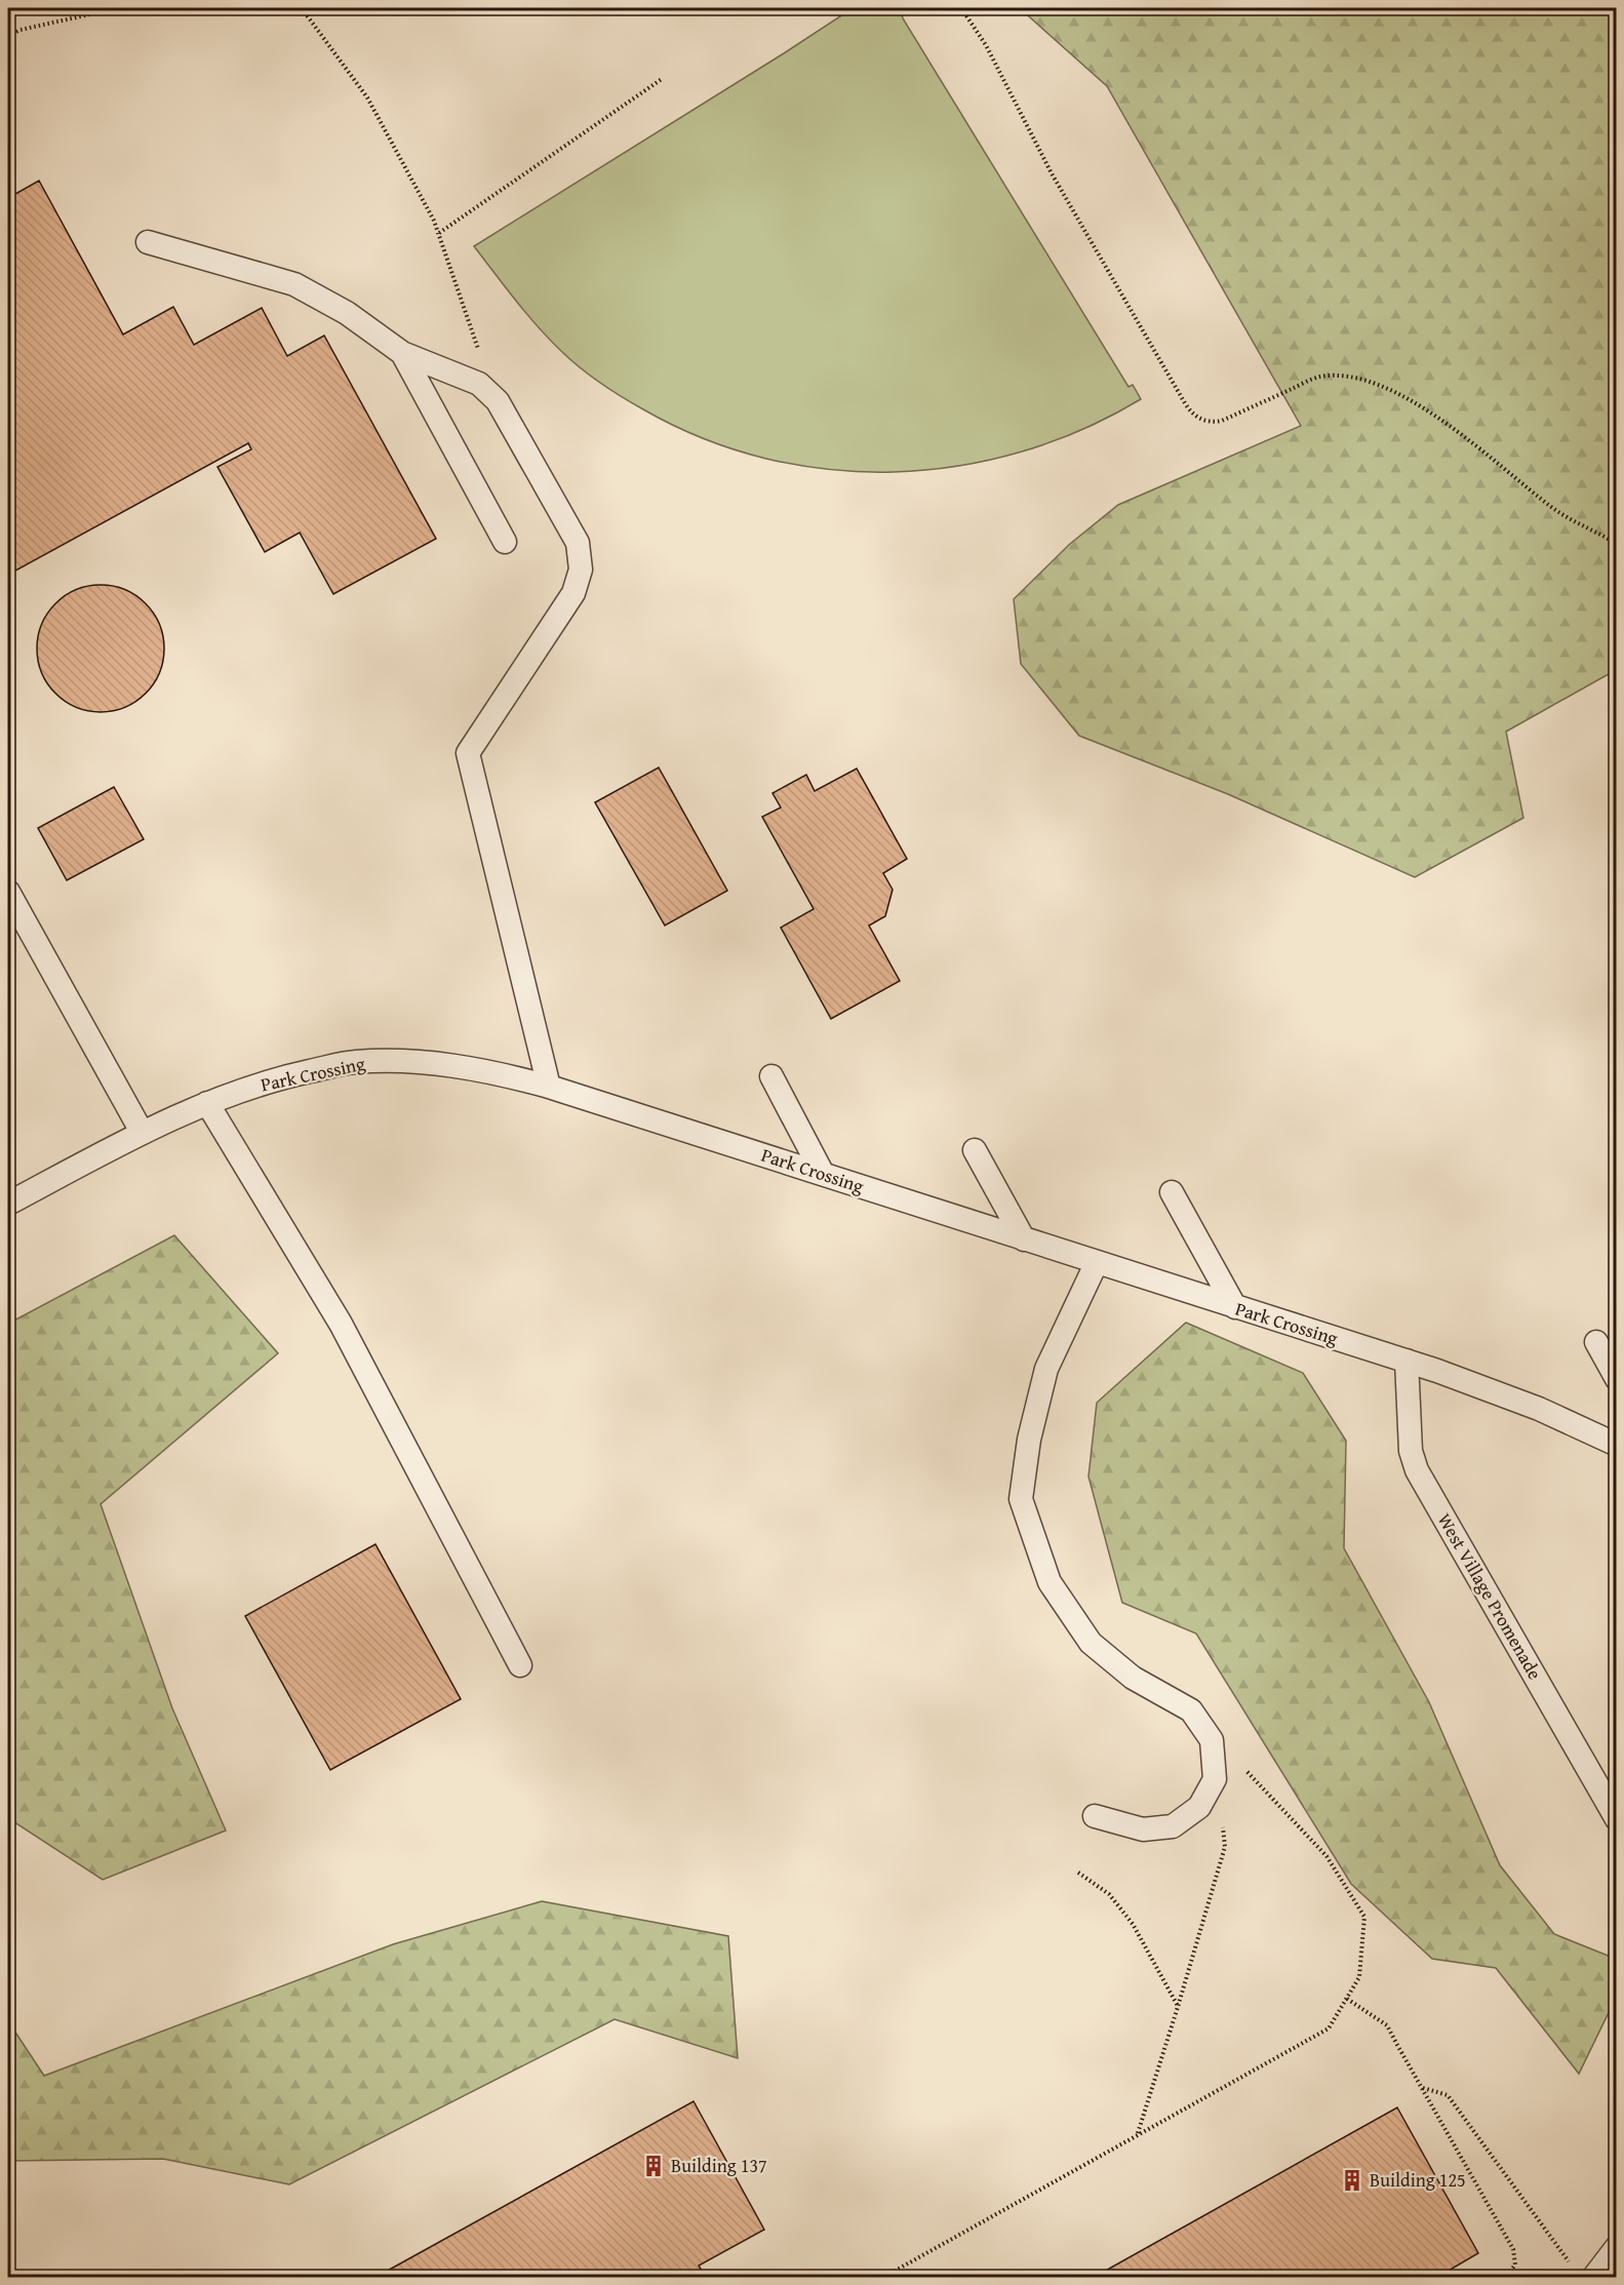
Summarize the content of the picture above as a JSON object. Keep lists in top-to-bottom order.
{
  "streets": {
    "lane": ["Park Crossing", "West Village Promenade"]
  },
  "crossings": [
    ["Park Crossing", "West Village Promenade"]
  ],
  "places": {
    "building": ["Building 137", "Building 125"]
  }
}
